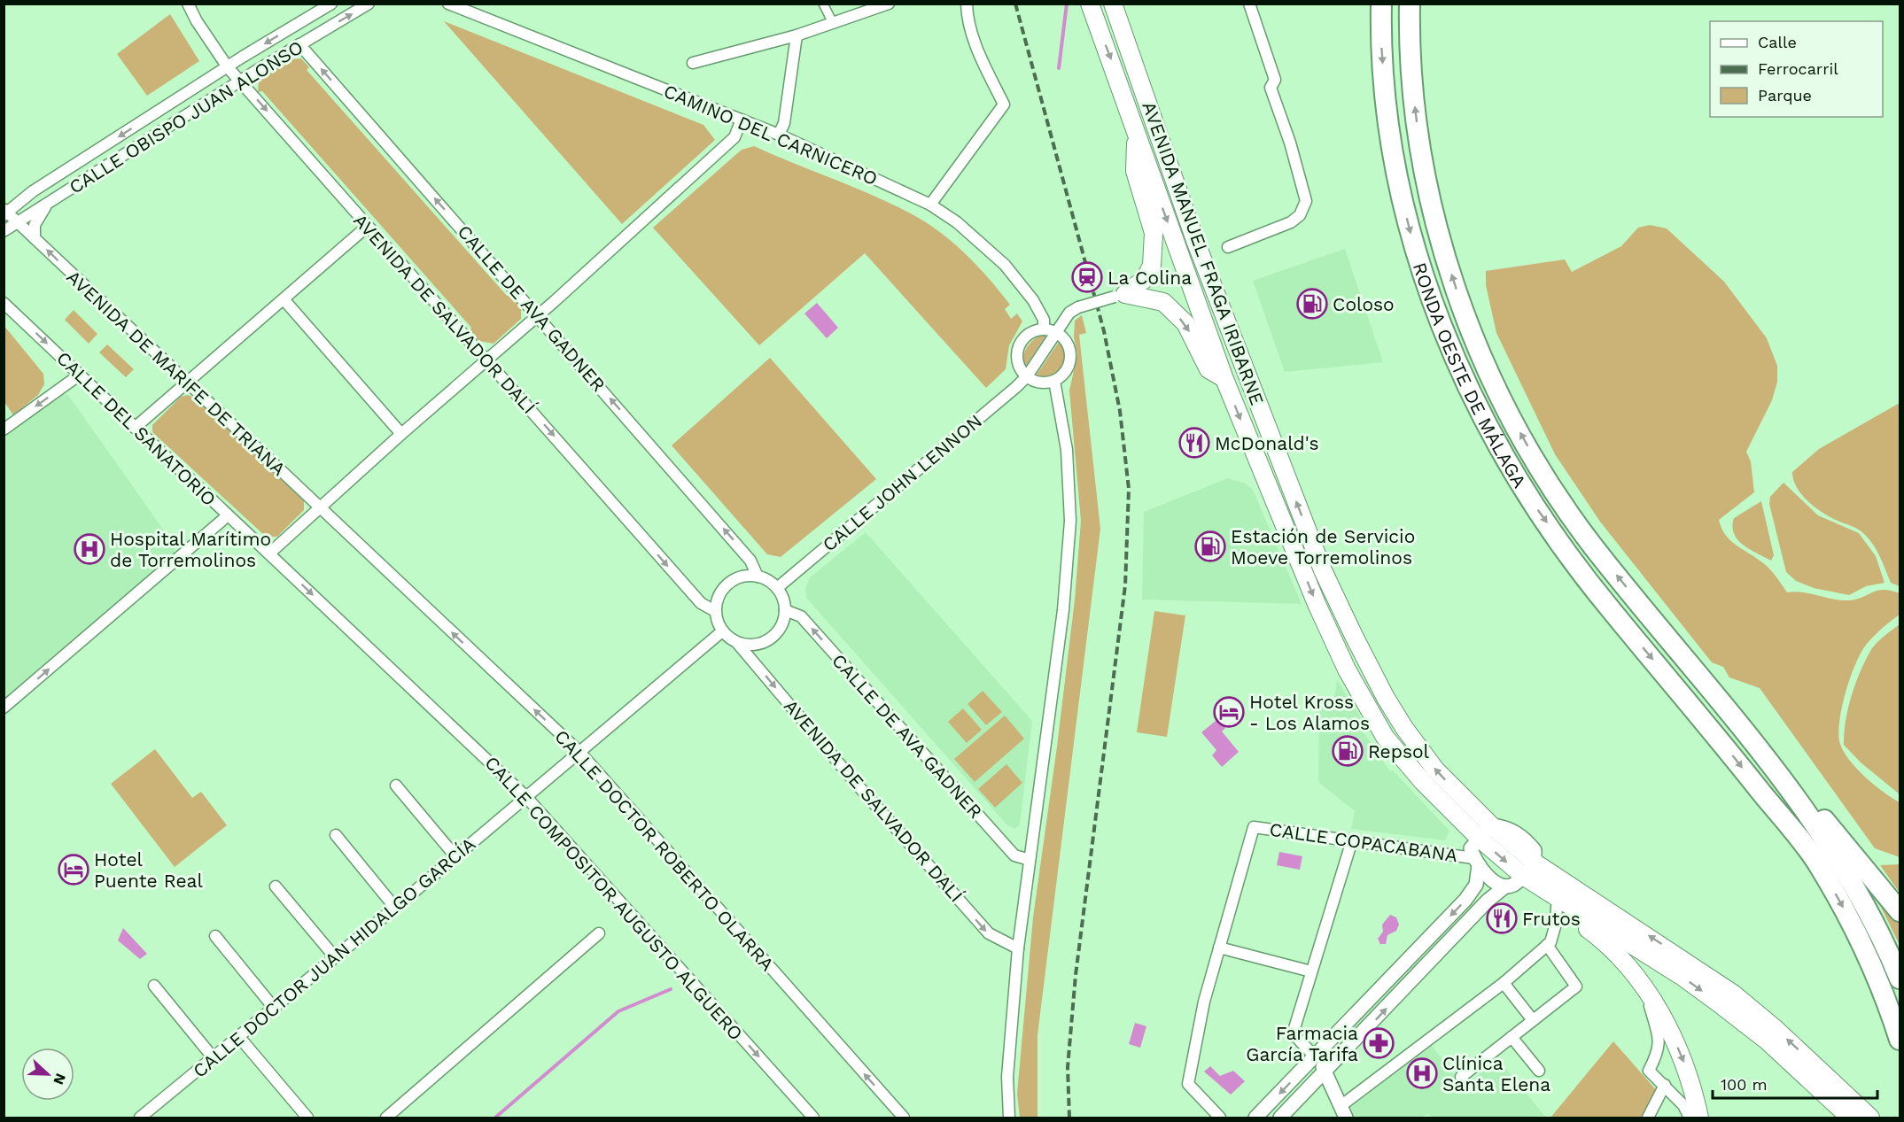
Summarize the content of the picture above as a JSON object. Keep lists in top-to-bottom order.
{
  "streets": {
    "highway": ["RONDA OESTE DE MÁLAGA"],
    "main road": ["AVENIDA MANUEL FRAGA IRIBARNE"],
    "street": [
      "CALLE OBISPO JUAN ALONSO",
      "CAMINO DEL CARNICERO",
      "CALLE DE AVA GADNER",
      "AVENIDA DE SALVADOR DALÍ",
      "AVENIDA DE MARIFE DE TRIANA",
      "CALLE DEL SANATORIO",
      "CALLE JOHN LENNON",
      "CALLE COPACABANA",
      "CALLE DOCTOR ROBERTO OLARRA",
      "CALLE COMPOSITOR AUGUSTO ALGUERO",
      "CALLE DOCTOR JUAN HIDALGO GARCÍA"
    ]
  },
  "crossings": [
    ["CALLE OBISPO JUAN ALONSO", "CALLE DE AVA GADNER"],
    ["CALLE OBISPO JUAN ALONSO", "AVENIDA DE SALVADOR DALÍ"],
    ["CALLE OBISPO JUAN ALONSO", "AVENIDA DE MARIFE DE TRIANA"],
    ["AVENIDA MANUEL FRAGA IRIBARNE", "CALLE COPACABANA"],
    ["CALLE DE AVA GADNER", "AVENIDA DE SALVADOR DALÍ"],
    ["CALLE DE AVA GADNER", "CALLE JOHN LENNON"],
    ["CALLE DE AVA GADNER", "CALLE DOCTOR JUAN HIDALGO GARCÍA"],
    ["AVENIDA DE SALVADOR DALÍ", "CALLE JOHN LENNON"],
    ["AVENIDA DE SALVADOR DALÍ", "CALLE DOCTOR JUAN HIDALGO GARCÍA"],
    ["AVENIDA DE MARIFE DE TRIANA", "CALLE DOCTOR ROBERTO OLARRA"],
    ["CALLE DEL SANATORIO", "CALLE COMPOSITOR AUGUSTO ALGUERO"],
    ["CALLE JOHN LENNON", "CALLE DOCTOR JUAN HIDALGO GARCÍA"],
    ["CALLE DOCTOR ROBERTO OLARRA", "CALLE DOCTOR JUAN HIDALGO GARCÍA"],
    ["CALLE COMPOSITOR AUGUSTO ALGUERO", "CALLE DOCTOR JUAN HIDALGO GARCÍA"]
  ],
  "one_way": [
    "CALLE DE AVA GADNER",
    "AVENIDA DE SALVADOR DALÍ",
    "AVENIDA DE MARIFE DE TRIANA",
    "CALLE DOCTOR ROBERTO OLARRA",
    "CALLE COMPOSITOR AUGUSTO ALGUERO"
  ],
  "places": {
    "station": ["La Colina"],
    "fuel station": ["Coloso", "Estación de Servicio Moeve Torremolinos", "Repsol"],
    "restaurant": ["McDonald's", "Frutos"],
    "hospital": ["Hospital Marítimo de Torremolinos", "Clínica Santa Elena"],
    "hotel": ["Hotel Kross - Los Alamos", "Hotel Puente Real"],
    "pharmacy": ["Farmacia García Tarifa"]
  },
  "legend": ["Calle", "Ferrocarril", "Parque"],
  "scale_bar": "100 m",
  "north": "right"
}
